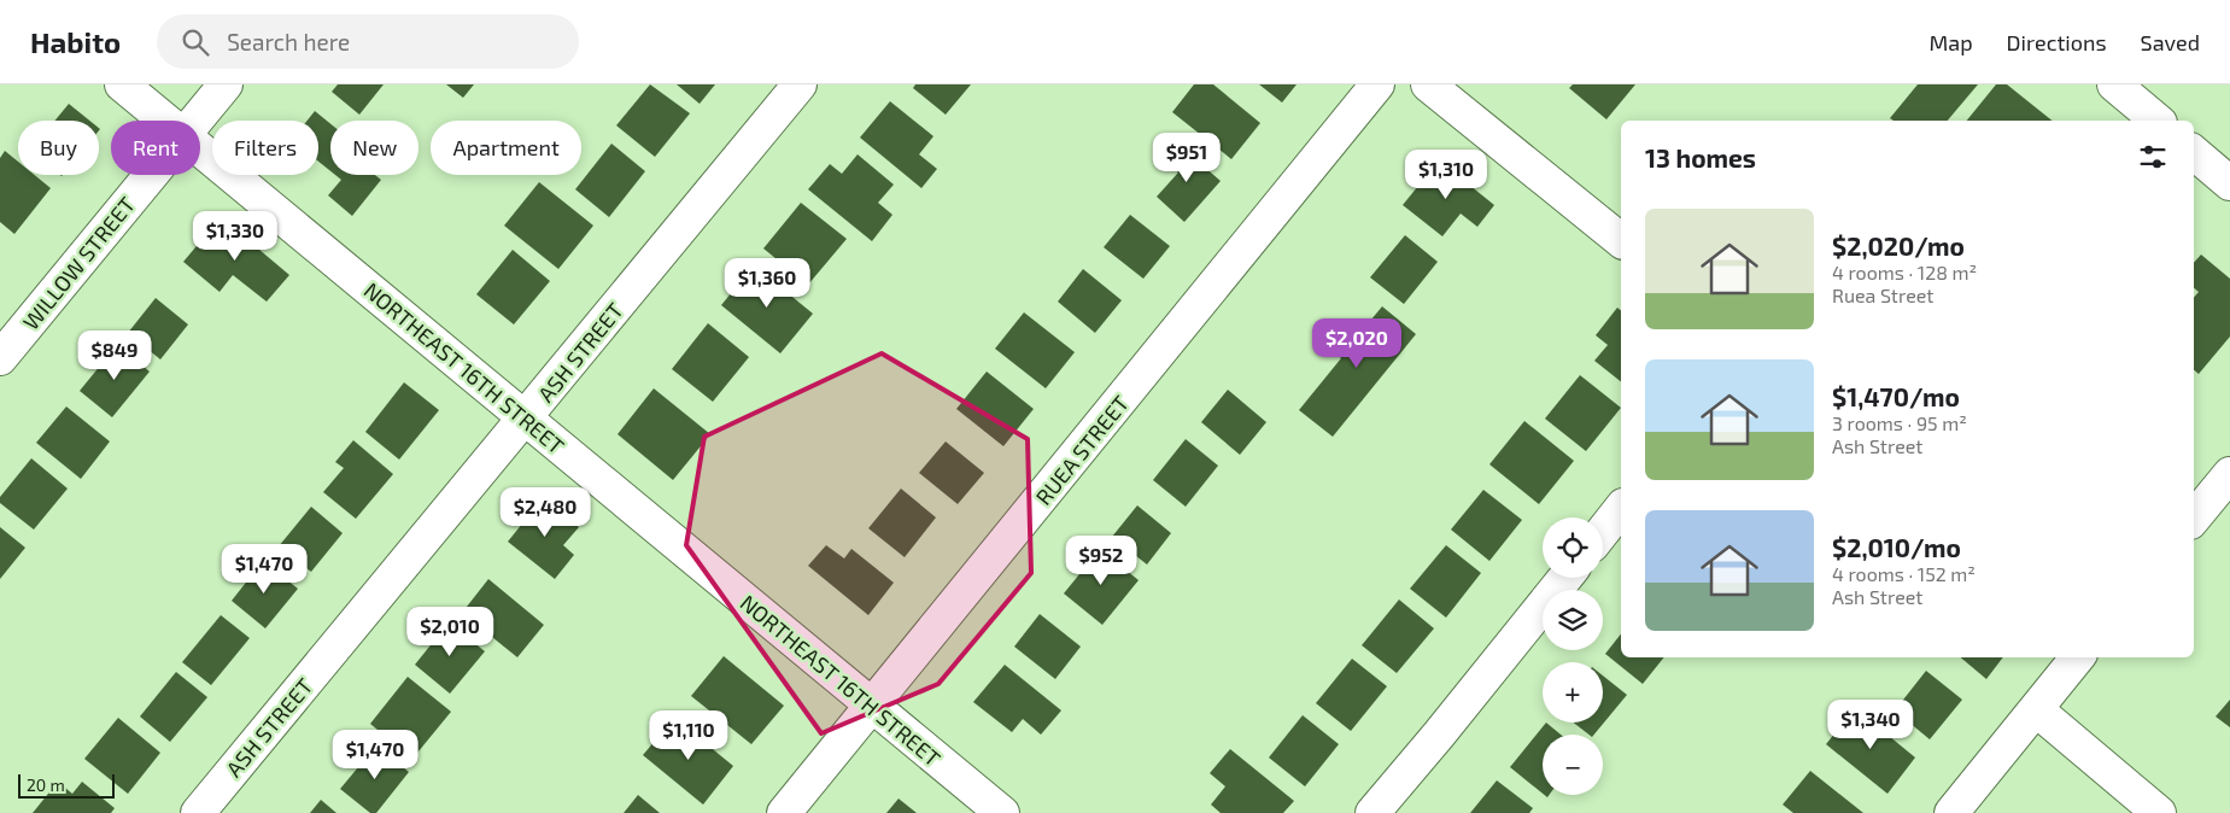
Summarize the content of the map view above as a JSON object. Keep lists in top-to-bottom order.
{
  "streets": {
    "street": [
      "WILLOW STREET",
      "ASH STREET",
      "NORTHEAST 16TH STREET",
      "RUEA STREET"
    ]
  },
  "crossings": [
    ["ASH STREET", "NORTHEAST 16TH STREET"],
    ["NORTHEAST 16TH STREET", "RUEA STREET"]
  ],
  "scale_bar": "20 m",
  "page": {
    "header": "Habito",
    "search": "Search here",
    "nav": ["Map", "Directions", "Saved"],
    "chip": [
      "Buy",
      "Rent",
      "Filters",
      "New",
      "Apartment"
    ],
    "heading": "13 homes",
    "price": [
      "$951",
      "$1,310",
      "$1,330",
      "$1,360",
      "$2,020",
      "$849",
      "$2,480",
      "$952",
      "$1,470",
      "$2,010",
      "$1,340",
      "$1,110",
      "$1,470"
    ],
    "list": [
      {
        "name": "$2,020/mo",
        "note": "4 rooms · 128 m² · Ruea Street"
      },
      {
        "name": "$1,470/mo",
        "note": "3 rooms · 95 m² · Ash Street"
      },
      {
        "name": "$2,010/mo",
        "note": "4 rooms · 152 m² · Ash Street"
      }
    ],
    "map_buttons": ["+", "−"],
    "scale": "20 m"
  }
}
